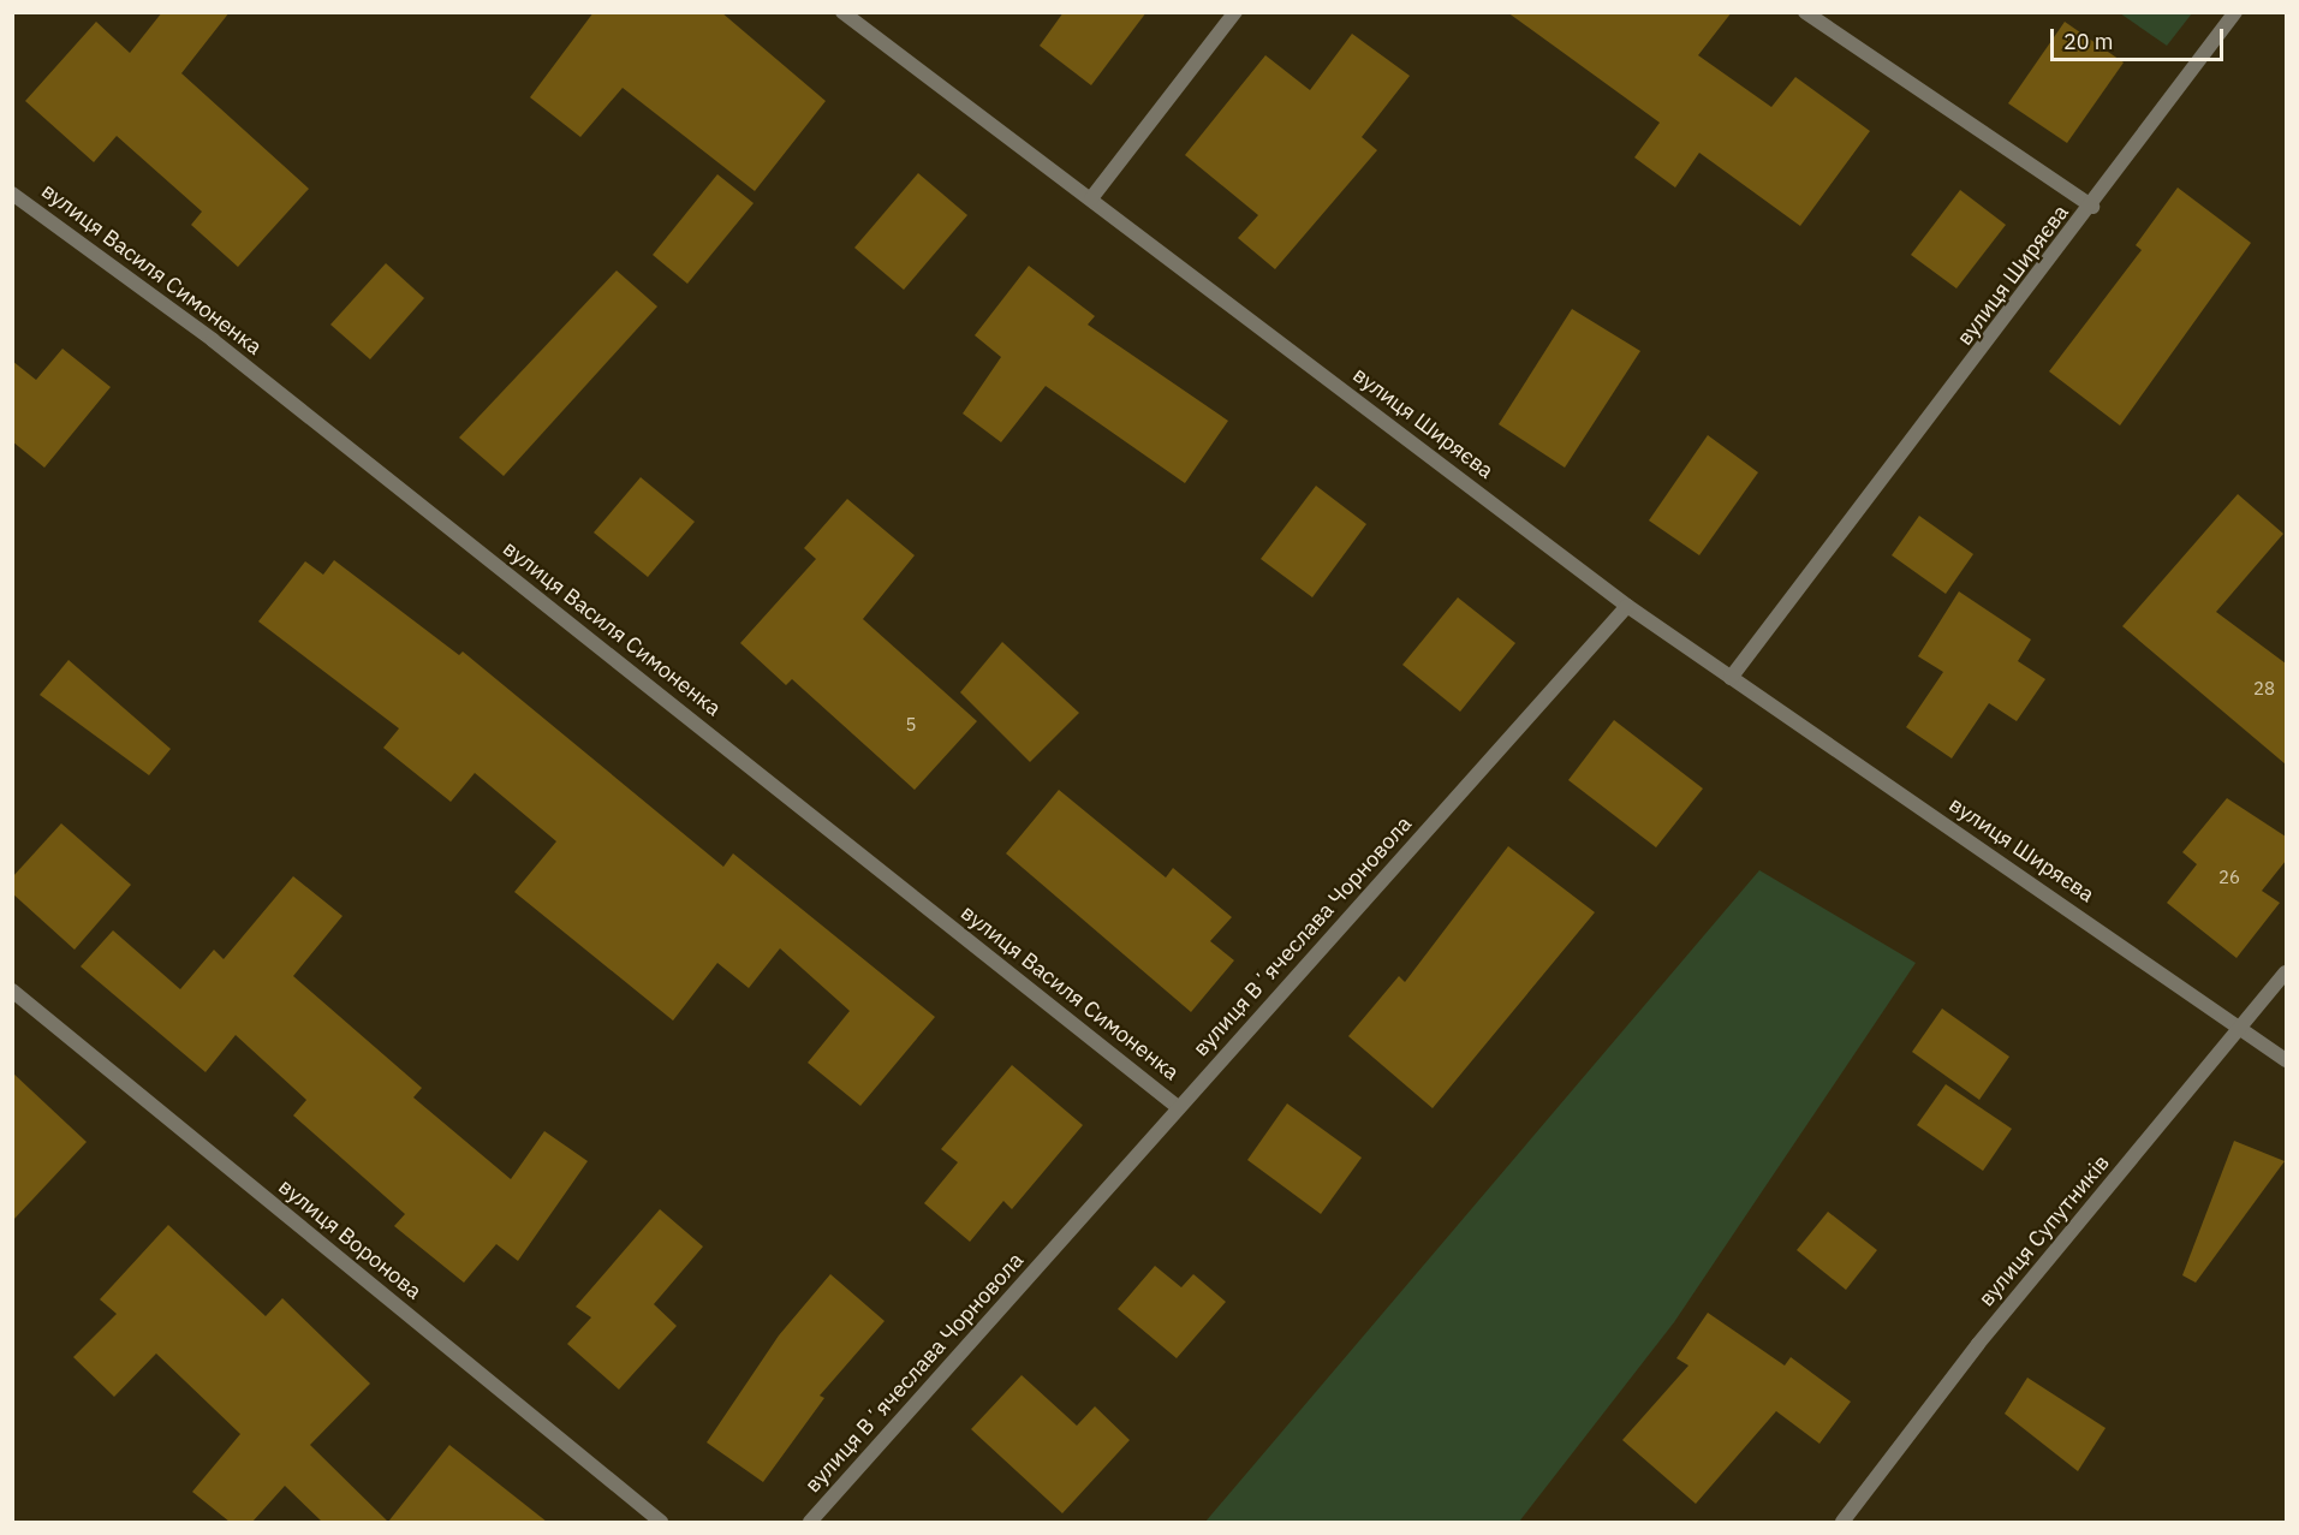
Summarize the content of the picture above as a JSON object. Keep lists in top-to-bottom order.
{
  "streets": {
    "street": [
      "вулиця Василя Симоненка",
      "вулиця Ширяєва",
      "вулиця Вʼячеслава Чорновола",
      "вулиця Супутників",
      "вулиця Воронова"
    ]
  },
  "crossings": [
    ["вулиця Василя Симоненка", "вулиця Вʼячеслава Чорновола"],
    ["вулиця Ширяєва", "вулиця Вʼячеслава Чорновола"],
    ["вулиця Ширяєва", "вулиця Супутників"]
  ],
  "house_numbers": ["28", "5", "26"],
  "scale_bar": "20 m"
}
